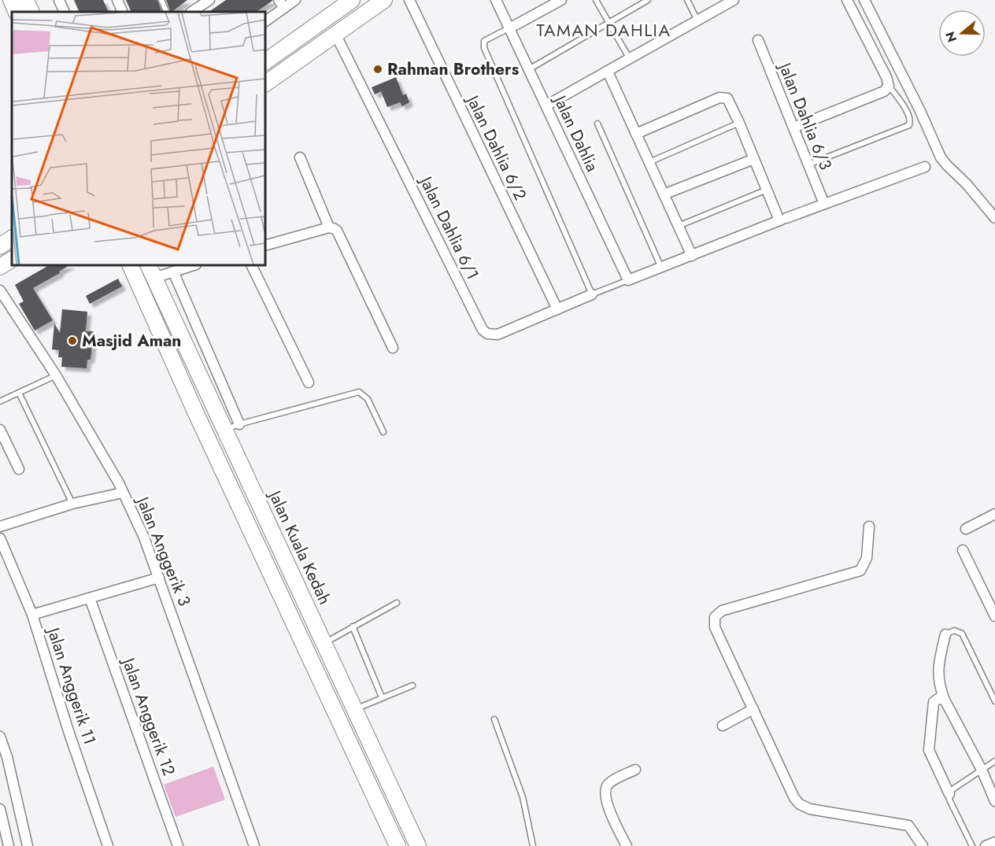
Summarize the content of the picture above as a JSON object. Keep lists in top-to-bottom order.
{
  "streets": {
    "main road": ["Jalan Kuala Kedah"],
    "street": [
      "Jalan Dahlia 6/3",
      "Jalan Dahlia",
      "Jalan Dahlia 6/2",
      "Jalan Dahlia 6/1",
      "Jalan Anggerik 3",
      "Jalan Anggerik 11",
      "Jalan Anggerik 12"
    ]
  },
  "crossings": [
    ["Jalan Dahlia 6/2", "Jalan Dahlia 6/1"]
  ],
  "districts": ["TAMAN DAHLIA"],
  "places": ["Rahman Brothers", "Masjid Aman"],
  "north": "left"
}
